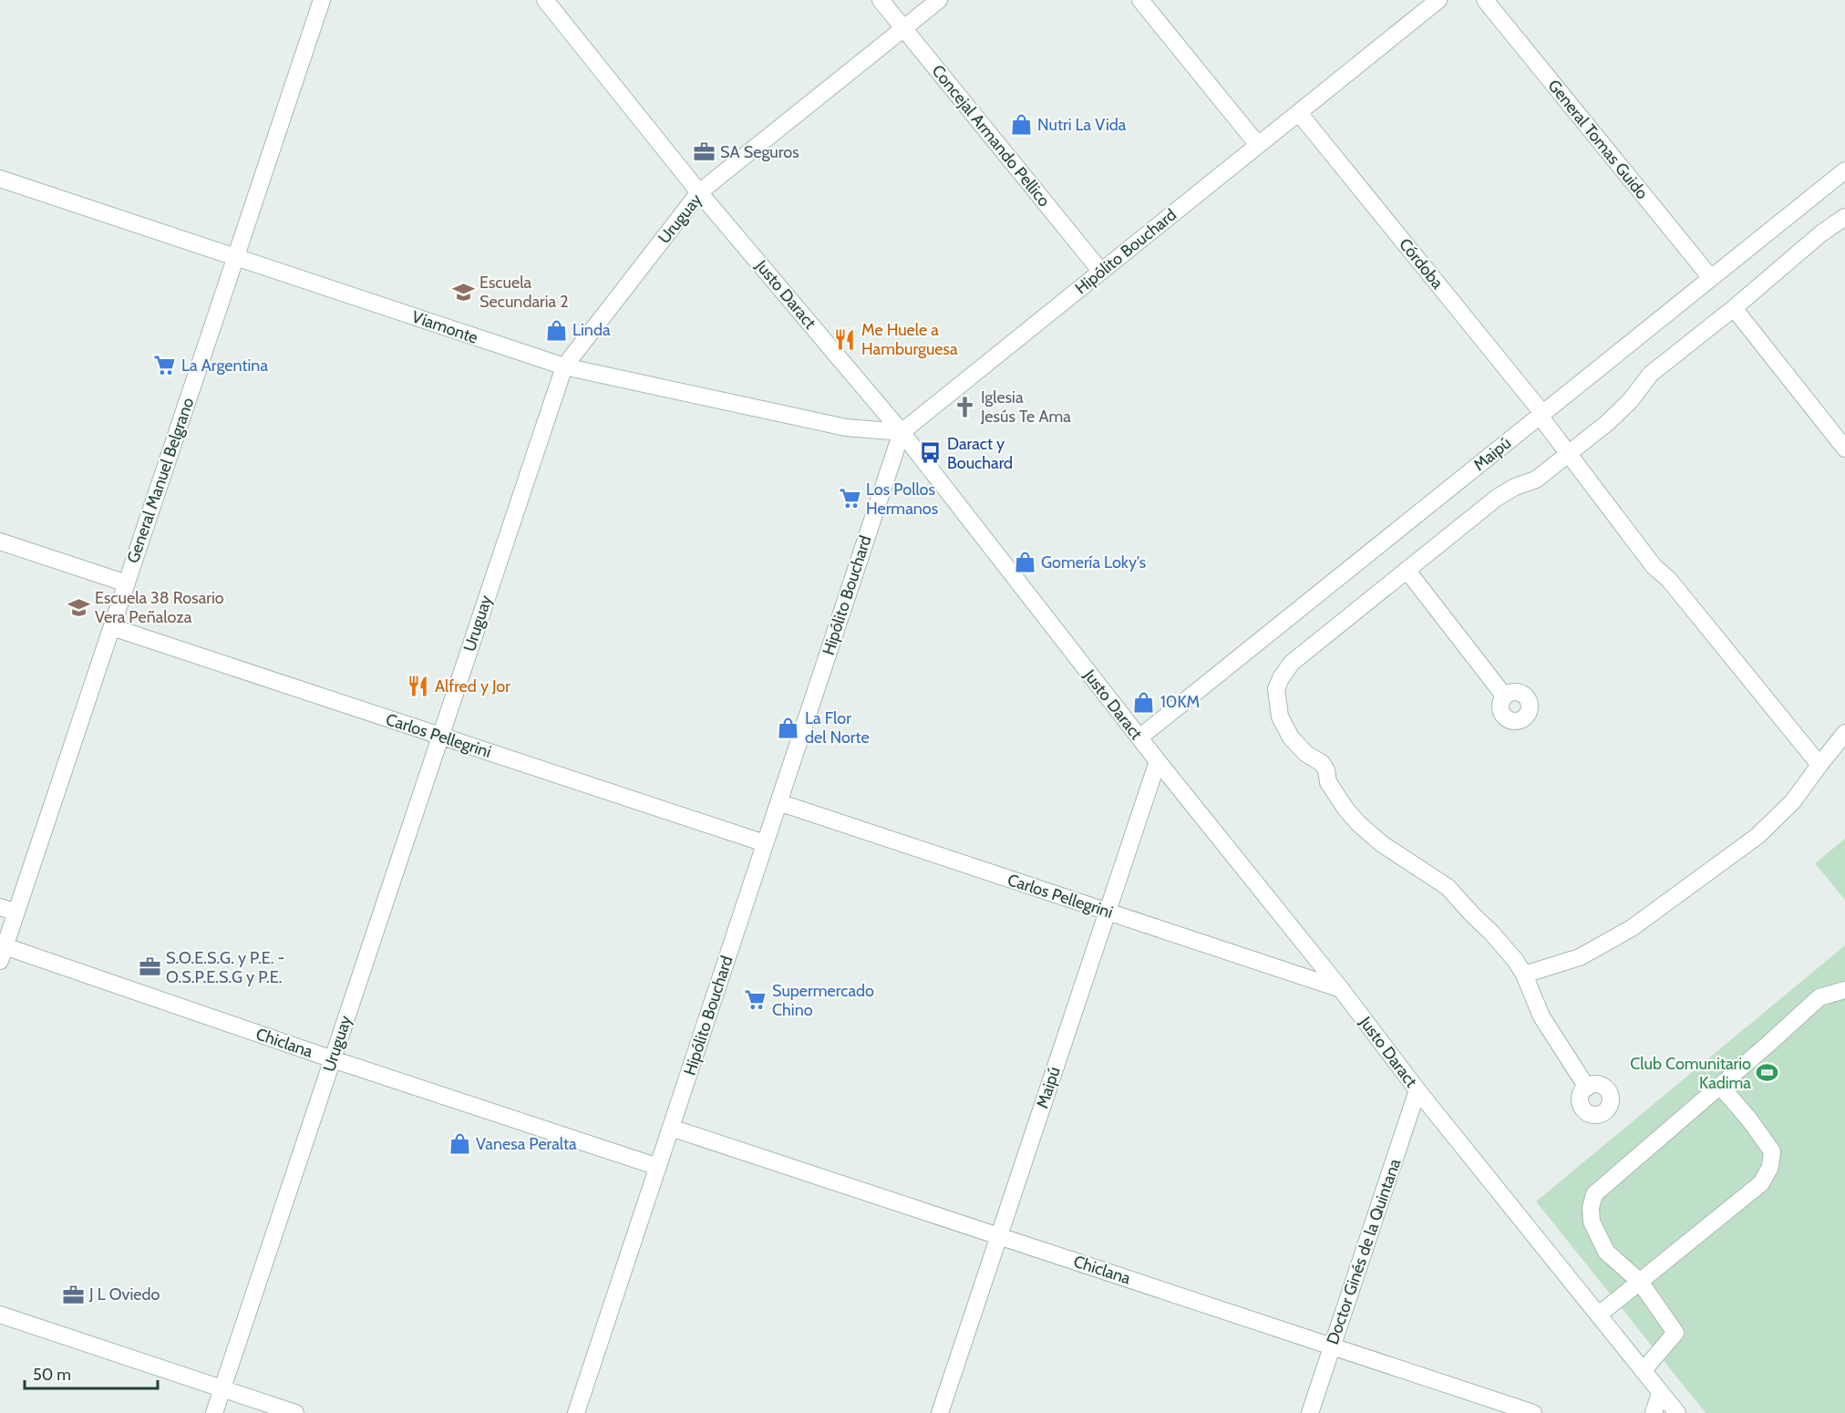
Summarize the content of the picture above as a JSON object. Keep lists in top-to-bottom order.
{
  "streets": {
    "street": [
      "Concejal Armando Pellico",
      "General Tomas Guido",
      "Uruguay",
      "Hipólito Bouchard",
      "Córdoba",
      "Justo Daract",
      "Viamonte",
      "Maipú",
      "General Manuel Belgrano",
      "Carlos Pellegrini",
      "Chiclana",
      "Doctor Ginés de la Quintana"
    ]
  },
  "crossings": [
    ["Concejal Armando Pellico", "Uruguay"],
    ["Concejal Armando Pellico", "Hipólito Bouchard"],
    ["General Tomas Guido", "Maipú"],
    ["Uruguay", "Justo Daract"],
    ["Uruguay", "Viamonte"],
    ["Uruguay", "Carlos Pellegrini"],
    ["Uruguay", "Chiclana"],
    ["Hipólito Bouchard", "Córdoba"],
    ["Hipólito Bouchard", "Justo Daract"],
    ["Hipólito Bouchard", "Viamonte"],
    ["Hipólito Bouchard", "Carlos Pellegrini"],
    ["Hipólito Bouchard", "Chiclana"],
    ["Córdoba", "Maipú"],
    ["Justo Daract", "Viamonte"],
    ["Justo Daract", "Maipú"],
    ["Justo Daract", "Carlos Pellegrini"],
    ["Justo Daract", "Doctor Ginés de la Quintana"],
    ["Viamonte", "General Manuel Belgrano"],
    ["Maipú", "Carlos Pellegrini"],
    ["Maipú", "Chiclana"],
    ["General Manuel Belgrano", "Carlos Pellegrini"],
    ["General Manuel Belgrano", "Chiclana"],
    ["Chiclana", "Doctor Ginés de la Quintana"]
  ],
  "places": {
    "shop": [
      "Nutri La Vida",
      "Linda",
      "Gomería Loky's",
      "10KM",
      "La Flor del Norte",
      "Vanesa Peralta"
    ],
    "office": ["SA Seguros", "S.O.E.S.G. y P.E. - O.S.P.E.S.G y P.E.", "J L Oviedo"],
    "school or university": ["Escuela Secundaria 2", "Escuela 38 Rosario Vera Peñaloza"],
    "restaurant": ["Me Huele a Hamburguesa", "Alfred y Jor"],
    "supermarket": ["La Argentina", "Los Pollos Hermanos", "Supermercado Chino"],
    "church": ["Iglesia Jesús Te Ama"],
    "bus stop": ["Daract y Bouchard"],
    "sports": ["Club Comunitario Kadima"]
  },
  "scale_bar": "50 m"
}
